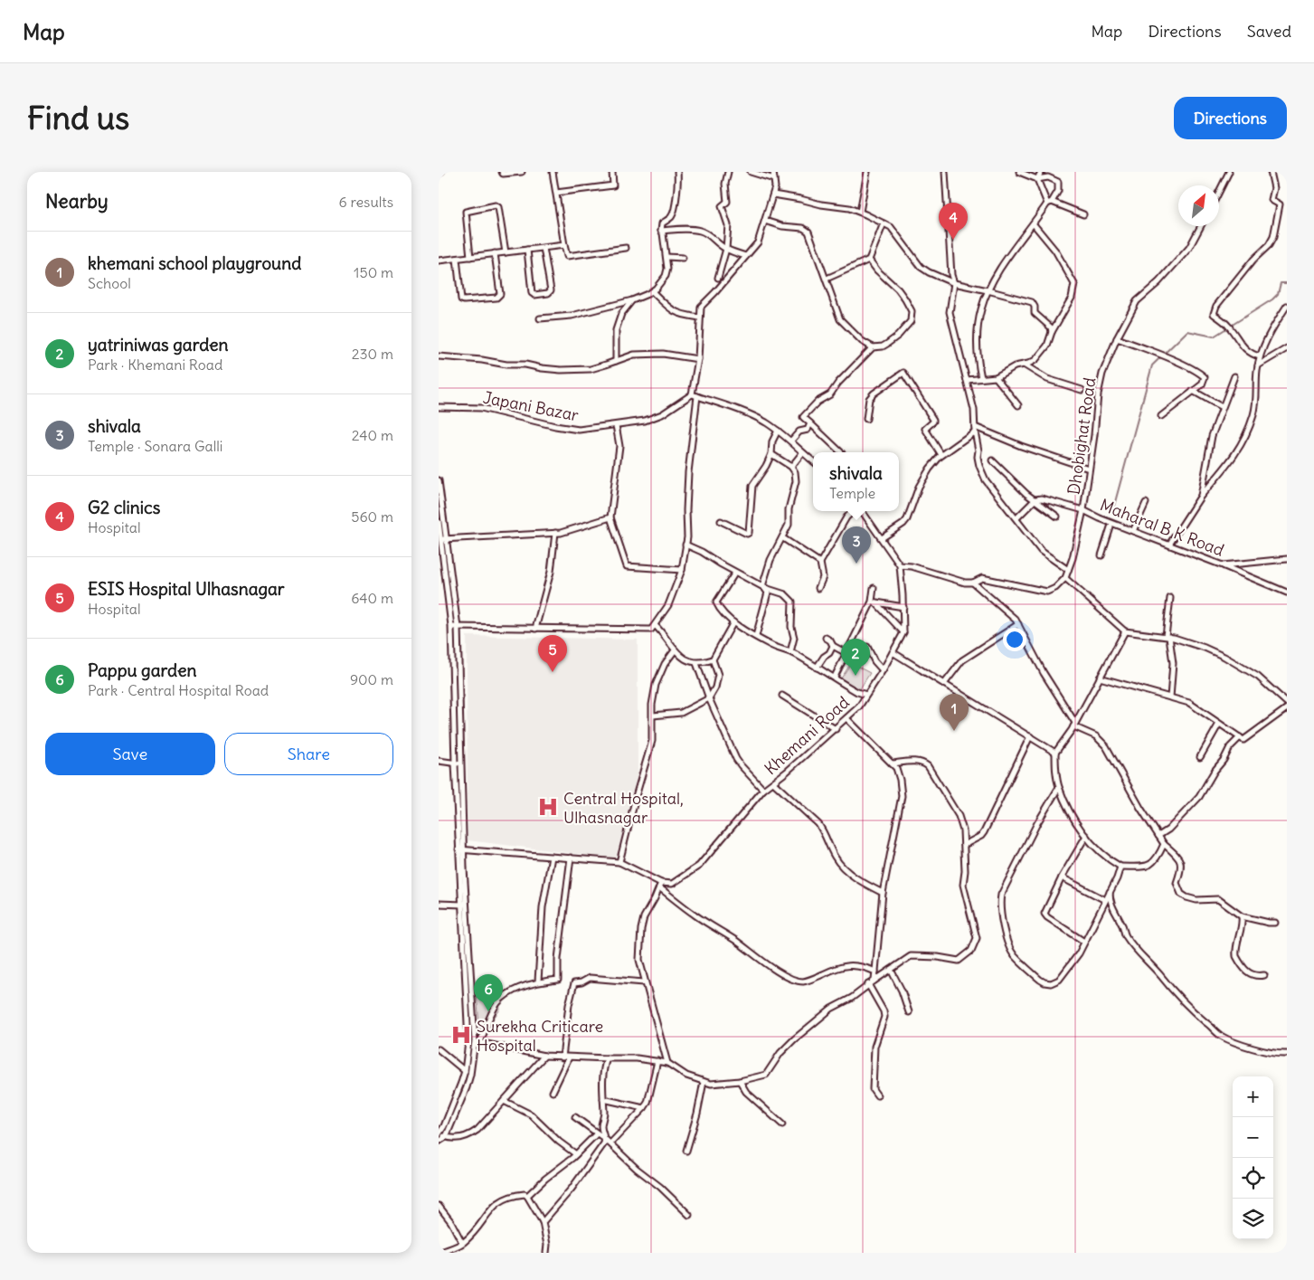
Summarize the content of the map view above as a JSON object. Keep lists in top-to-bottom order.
{
  "streets": {
    "street": [
      "Japani Bazar",
      "Dhobighat Road",
      "Maharal B K Road",
      "Khemani Road"
    ]
  },
  "crossings": [
    ["Dhobighat Road", "Maharal B K Road"]
  ],
  "places": {
    "hospital": ["Central Hospital, Ulhasnagar", "Surekha Criticare Hospital"]
  },
  "north": "top right",
  "page": {
    "header": "Map",
    "nav": ["Map", "Directions", "Saved"],
    "buttons": [
      "Directions",
      ["Save", "Share"]
    ],
    "title": "Find us",
    "heading": ["Nearby", "6 results"],
    "pins": [
      "4",
      "3",
      "5",
      "2",
      "1",
      "6"
    ],
    "list": [
      {
        "mark": "1",
        "name": "khemani school playground",
        "note": "School",
        "value": "150 m"
      },
      {
        "mark": "2",
        "name": "yatriniwas garden",
        "note": "Park · Khemani Road",
        "value": "230 m"
      },
      {
        "mark": "3",
        "name": "shivala",
        "note": "Temple · Sonara Galli",
        "value": "240 m"
      },
      {
        "mark": "4",
        "name": "G2 clinics",
        "note": "Hospital",
        "value": "560 m"
      },
      {
        "mark": "5",
        "name": "ESIS Hospital Ulhasnagar",
        "note": "Hospital",
        "value": "640 m"
      },
      {
        "mark": "6",
        "name": "Pappu garden",
        "note": "Park · Central Hospital Road",
        "value": "900 m"
      }
    ],
    "popup": ["shivala", "Temple"],
    "map_buttons": ["+", "−"]
  }
}
